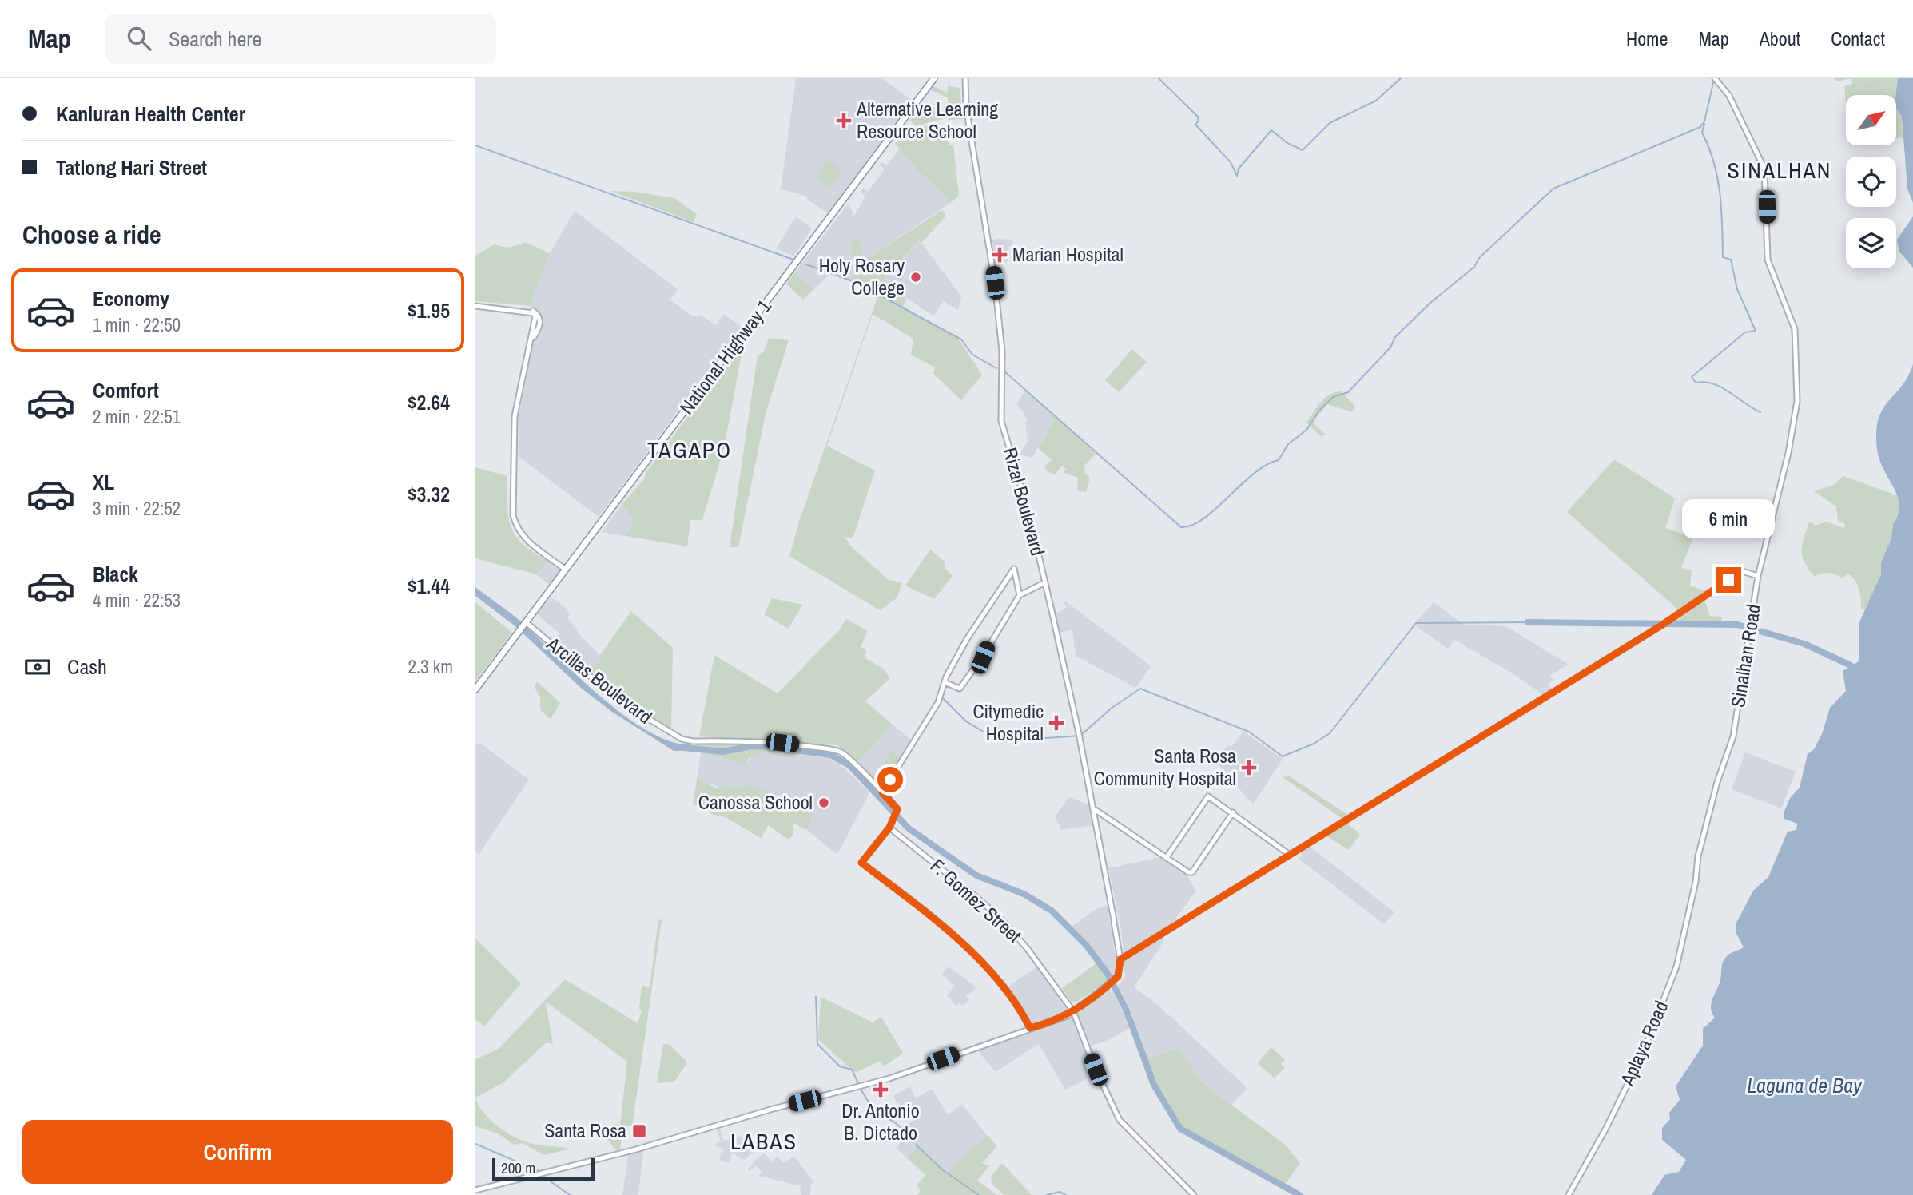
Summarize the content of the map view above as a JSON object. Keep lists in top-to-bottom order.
{
  "streets": {
    "highway": ["National Highway 1"],
    "street": [
      "Rizal Boulevard",
      "Sinalhan Road",
      "Arcillas Boulevard",
      "F. Gomez Street",
      "Aplaya Road"
    ]
  },
  "crossings": [
    ["National Highway 1", "Arcillas Boulevard"],
    ["Rizal Boulevard", "Arcillas Boulevard"],
    ["Rizal Boulevard", "F. Gomez Street"],
    ["Sinalhan Road", "Aplaya Road"],
    ["Arcillas Boulevard", "F. Gomez Street"]
  ],
  "districts": ["SINALHAN", "TAGAPO", "LABAS"],
  "water": ["Laguna de Bay"],
  "places": {
    "health": [
      "Alternative Learning Resource School",
      "Marian Hospital",
      "Citymedic Hospital",
      "Santa Rosa Community Hospital",
      "Dr. Antonio B. Dictado"
    ],
    "other": ["Holy Rosary College", "Canossa School"],
    "transit": ["Santa Rosa"]
  },
  "scale_bar": "200 m",
  "north": "top right",
  "page": {
    "header": "Map",
    "search": "Search here",
    "nav": [
      "Home",
      "Map",
      "About",
      "Contact"
    ],
    "banner": ["Kanluran Health Center", "Tatlong Hari Street"],
    "heading": "Choose a ride",
    "list": [
      {
        "name": "Economy",
        "note": "1 min · 22:50",
        "value": "$1.95"
      },
      {
        "name": "Comfort",
        "note": "2 min · 22:51",
        "value": "$2.64"
      },
      {
        "name": "XL",
        "note": "3 min · 22:52",
        "value": "$3.32"
      },
      {
        "name": "Black",
        "note": "4 min · 22:53",
        "value": "$1.44"
      }
    ],
    "bubble": "6 min",
    "pay": ["Cash", "2.3 km"],
    "buttons": "Confirm",
    "scale": "200 m"
  }
}
